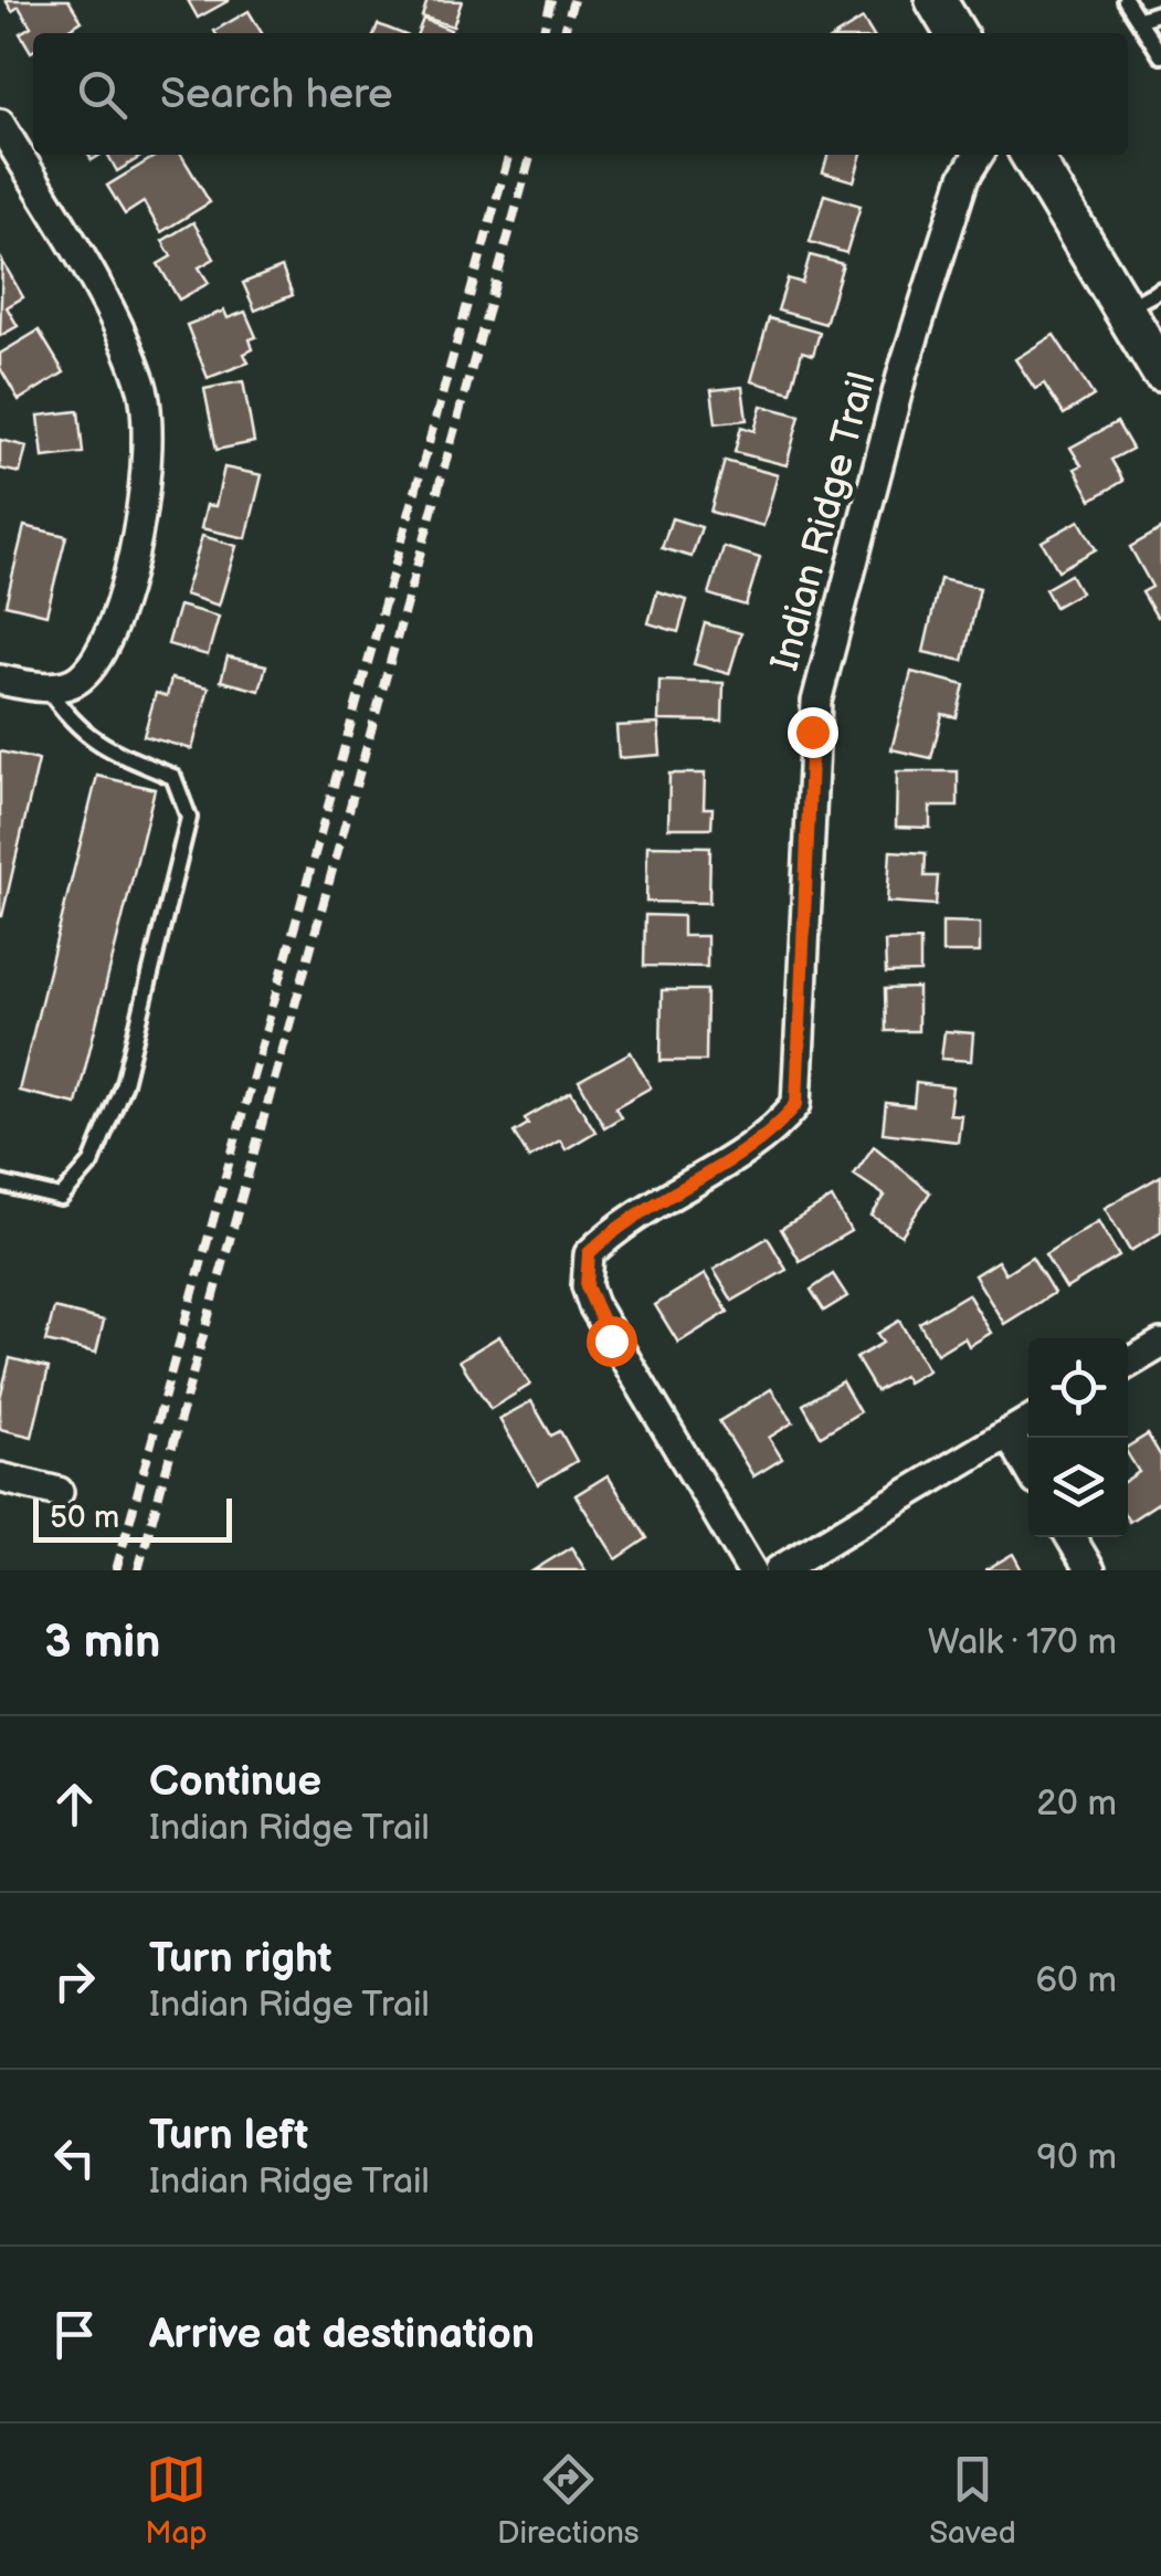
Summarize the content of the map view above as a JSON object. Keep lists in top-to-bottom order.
{
  "streets": {
    "street": ["Indian Ridge Trail"]
  },
  "scale_bar": "50 m",
  "page": {
    "search": "Search here",
    "scale": "50 m",
    "heading": ["3 min", "Walk · 170 m"],
    "list": [
      ["Continue", "Indian Ridge Trail", "20 m"],
      ["Turn right", "Indian Ridge Trail", "60 m"],
      ["Turn left", "Indian Ridge Trail", "90 m"],
      "Arrive at destination"
    ],
    "nav": ["Map", "Directions", "Saved"]
  }
}
